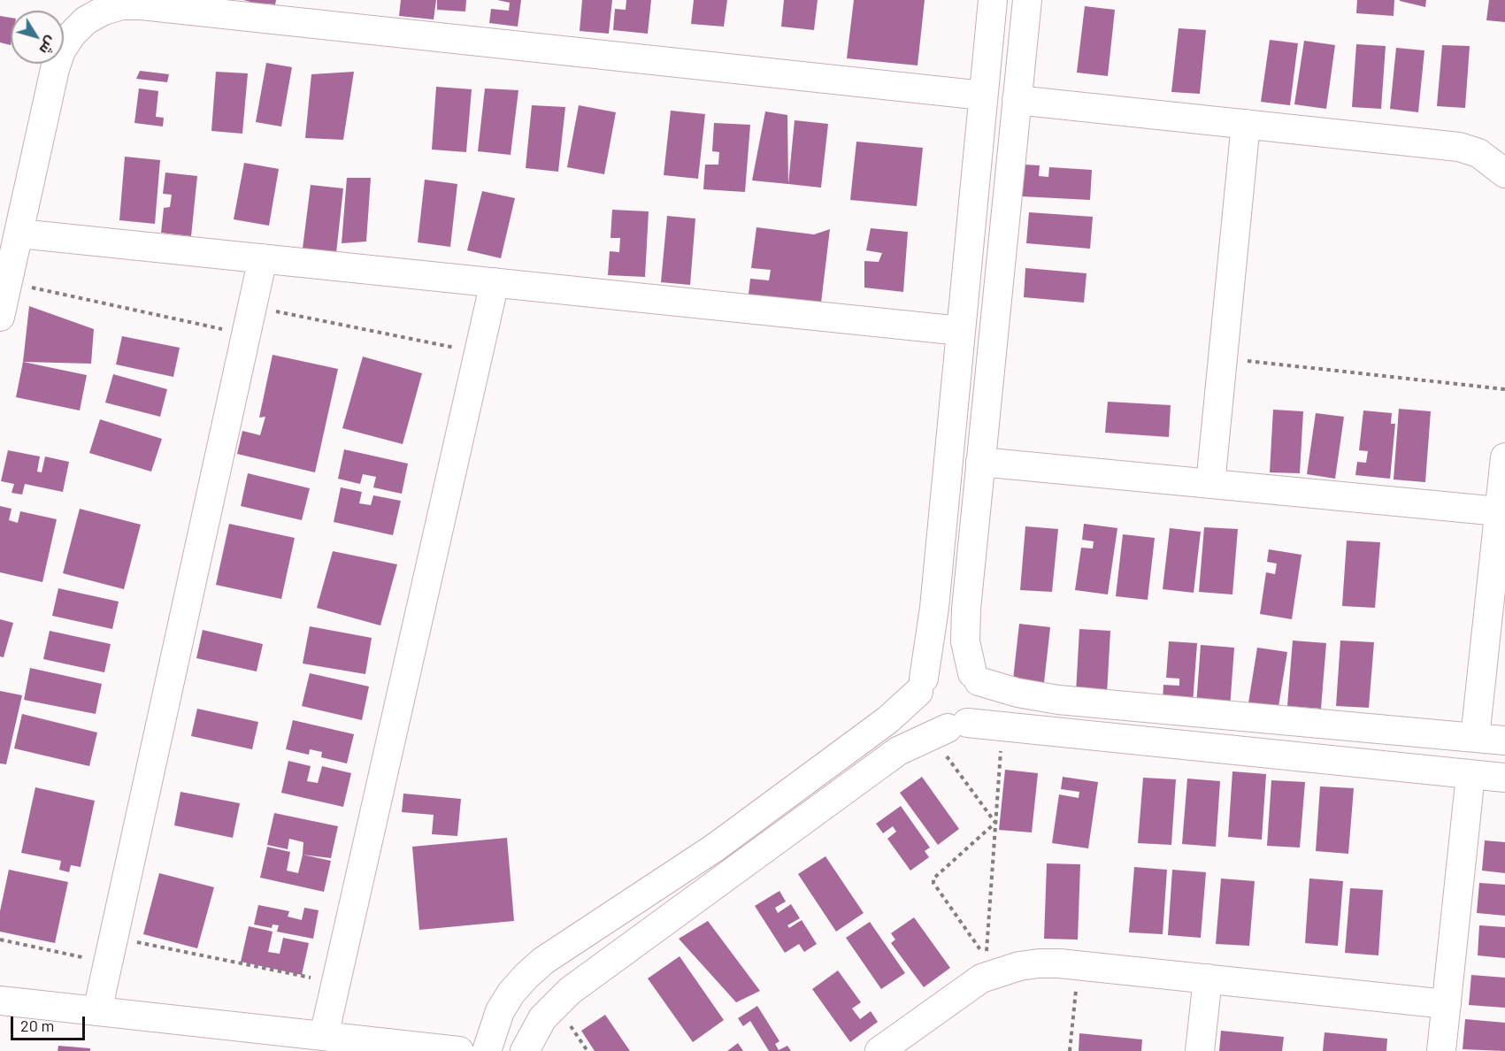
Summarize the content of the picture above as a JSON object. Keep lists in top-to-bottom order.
{
  "scale_bar": "20 m",
  "north": "bottom right"
}
